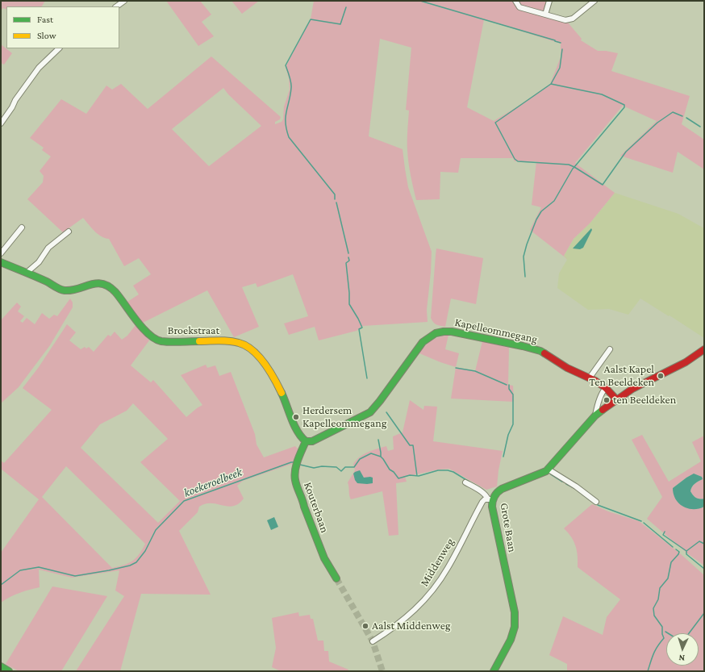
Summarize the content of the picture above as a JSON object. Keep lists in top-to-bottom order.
{
  "streets": {
    "street": [
      "Broekstraat",
      "Kapelleommegang",
      "Kouterbaan",
      "Grote Baan",
      "Middenweg"
    ]
  },
  "crossings": [
    ["Broekstraat", "Kapelleommegang"],
    ["Broekstraat", "Kouterbaan"],
    ["Kapelleommegang", "Kouterbaan"],
    ["Kapelleommegang", "Grote Baan"],
    ["Grote Baan", "Middenweg"]
  ],
  "water": ["koekeroelbeek"],
  "places": [
    "Aalst Kapel Ten Beeldeken",
    "ten Beeldeken",
    "Herdersem Kapelleommegang",
    "Aalst Middenweg"
  ],
  "legend": ["Fast", "Slow"],
  "north": "bottom"
}
